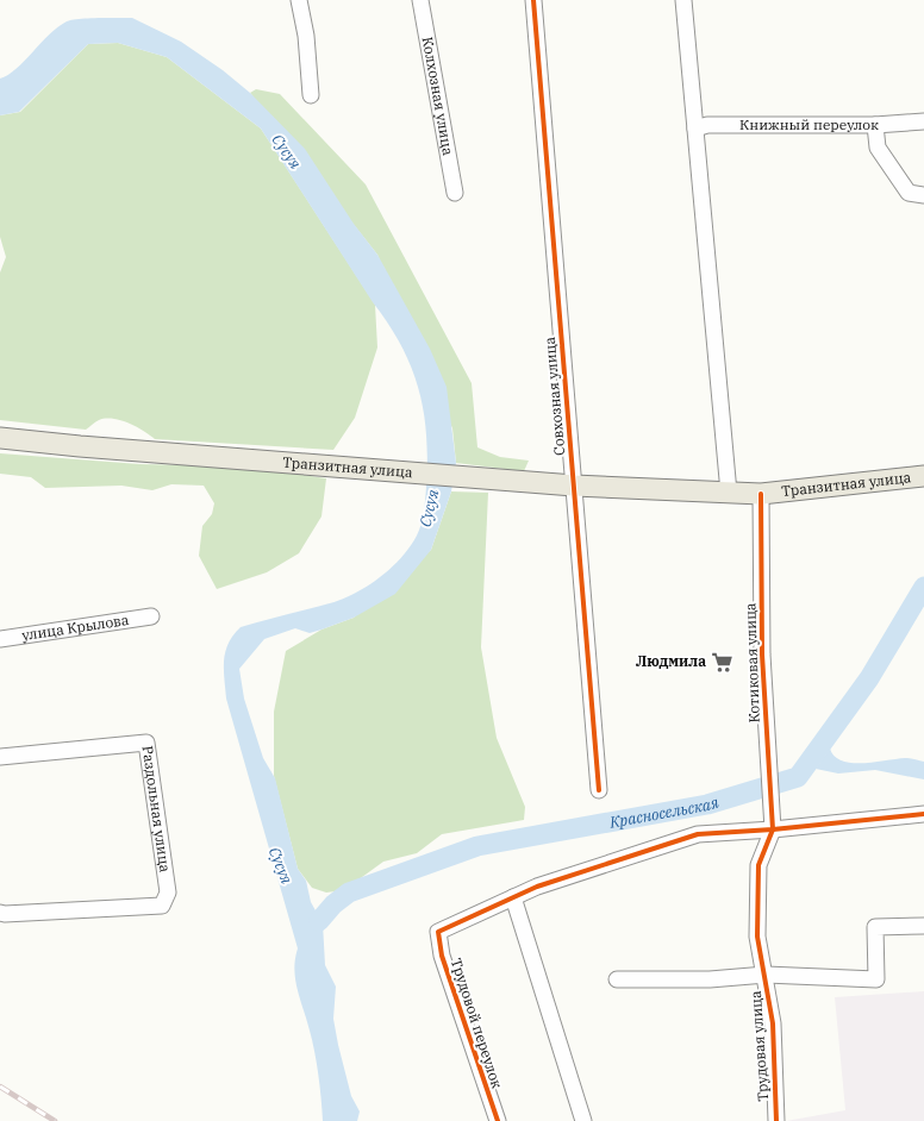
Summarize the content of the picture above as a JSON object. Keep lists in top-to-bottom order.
{
  "streets": {
    "main road": ["Транзитная улица"],
    "street": [
      "Колхозная улица",
      "Книжный переулок",
      "Совхозная улица",
      "улица Крылова",
      "Котиковая улица",
      "Раздольная улица",
      "Трудовой переулок",
      "Трудовая улица"
    ]
  },
  "crossings": [
    ["Совхозная улица", "Транзитная улица"],
    ["Транзитная улица", "Котиковая улица"],
    ["Котиковая улица", "Трудовая улица"]
  ],
  "water": ["Сусуя", "Красносельская"],
  "places": {
    "supermarket": ["Людмила"]
  }
}
